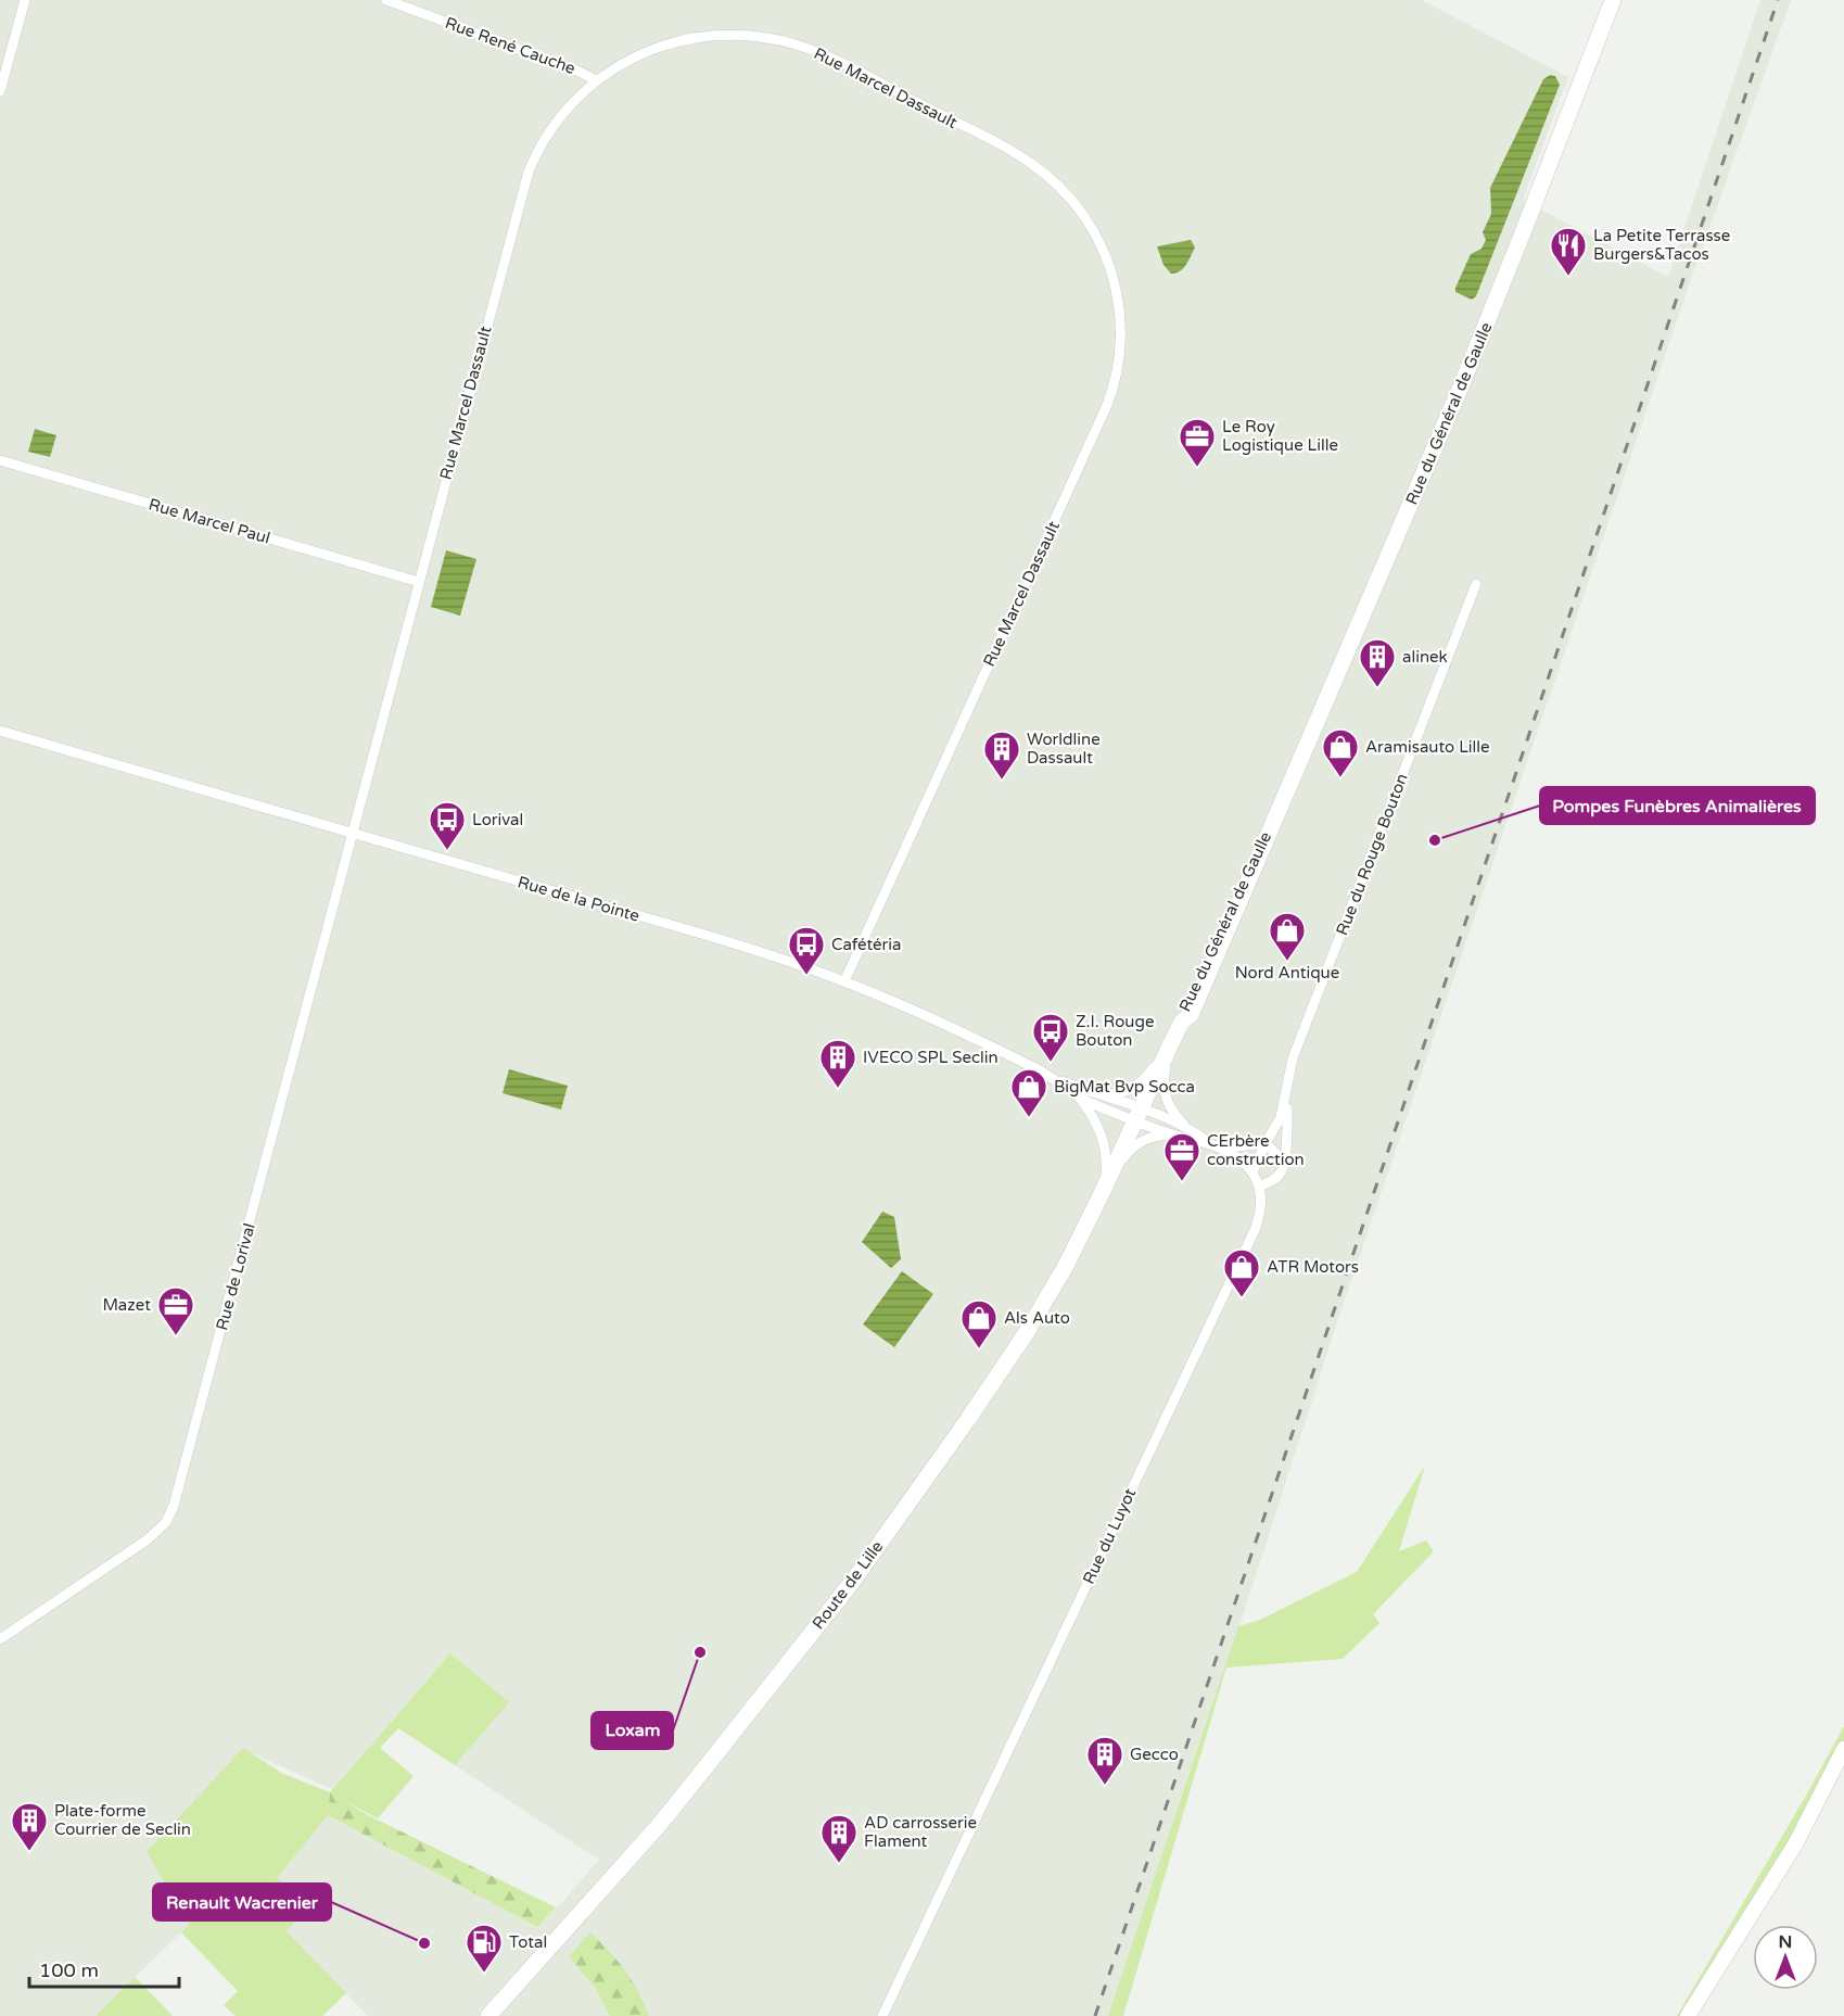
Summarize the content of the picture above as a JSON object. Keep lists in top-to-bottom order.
{
  "streets": {
    "main road": ["Rue du Général de Gaulle", "Route de Lille"],
    "street": [
      "Rue René Cauche",
      "Rue Marcel Dassault",
      "Rue Marcel Paul",
      "Rue du Rouge Bouton",
      "Rue de la Pointe",
      "Rue de Lorival",
      "Rue du Luyot"
    ]
  },
  "crossings": [
    ["Rue René Cauche", "Rue Marcel Dassault"],
    ["Rue Marcel Dassault", "Rue Marcel Paul"],
    ["Rue Marcel Dassault", "Rue de la Pointe"],
    ["Rue Marcel Dassault", "Rue de Lorival"],
    ["Rue du Général de Gaulle", "Rue de la Pointe"],
    ["Rue du Général de Gaulle", "Rue du Luyot"],
    ["Rue du Général de Gaulle", "Route de Lille"],
    ["Rue du Rouge Bouton", "Rue du Luyot"],
    ["Rue de la Pointe", "Rue de Lorival"],
    ["Rue de la Pointe", "Rue du Luyot"],
    ["Rue de la Pointe", "Route de Lille"],
    ["Rue du Luyot", "Route de Lille"]
  ],
  "places": {
    "restaurant": ["La Petite Terrasse Burgers&Tacos"],
    "office": ["Le Roy Logistique Lille", "CErbère construction", "Mazet"],
    "building": [
      "alinek",
      "Worldline Dassault",
      "IVECO SPL Seclin",
      "Gecco",
      "Plate-forme Courrier de Seclin",
      "AD carrosserie Flament"
    ],
    "shop": [
      "Aramisauto Lille",
      "Nord Antique",
      "BigMat Bvp Socca",
      "ATR Motors",
      "Als Auto"
    ],
    "other": ["Pompes Funèbres Animalières", "Loxam", "Renault Wacrenier"],
    "bus stop": ["Lorival", "Cafétéria", "Z.I. Rouge Bouton"],
    "fuel station": ["Total"]
  },
  "scale_bar": "100 m",
  "north": "top"
}
